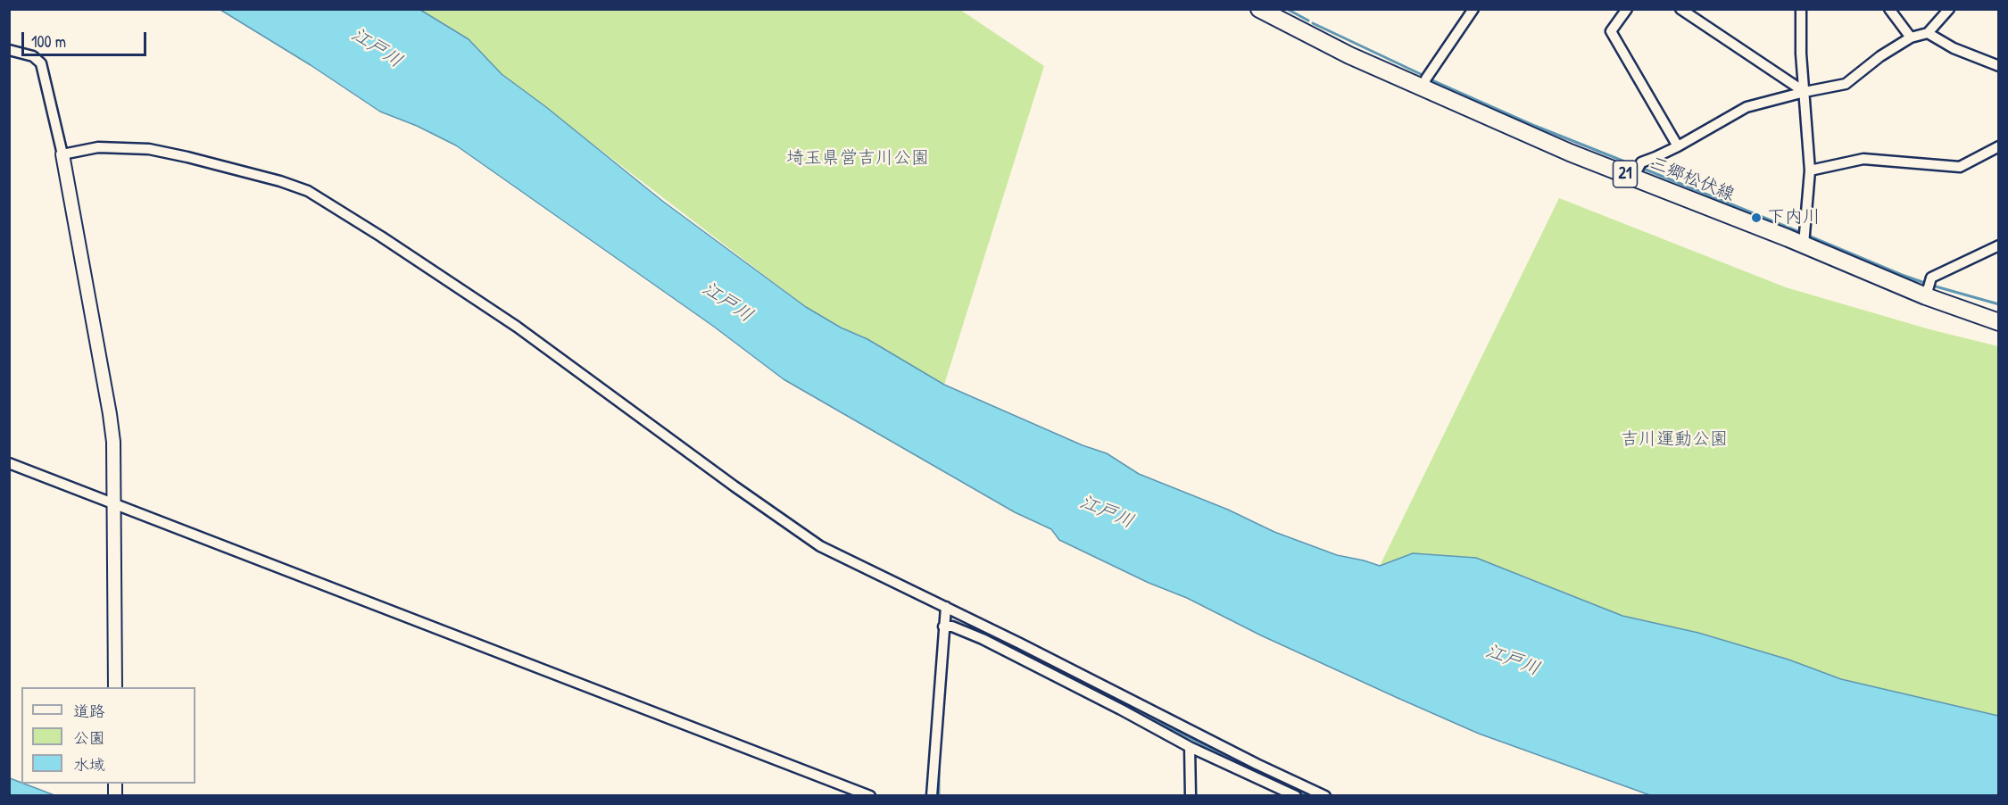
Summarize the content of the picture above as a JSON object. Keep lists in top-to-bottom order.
{
  "streets": {
    "main road": ["21", "三郷松伏線"]
  },
  "water": ["江戸川"],
  "parks": ["埼玉県営吉川公園", "吉川運動公園"],
  "places": ["下内川"],
  "legend": ["道路", "公園", "水域"],
  "scale_bar": "100 m"
}
